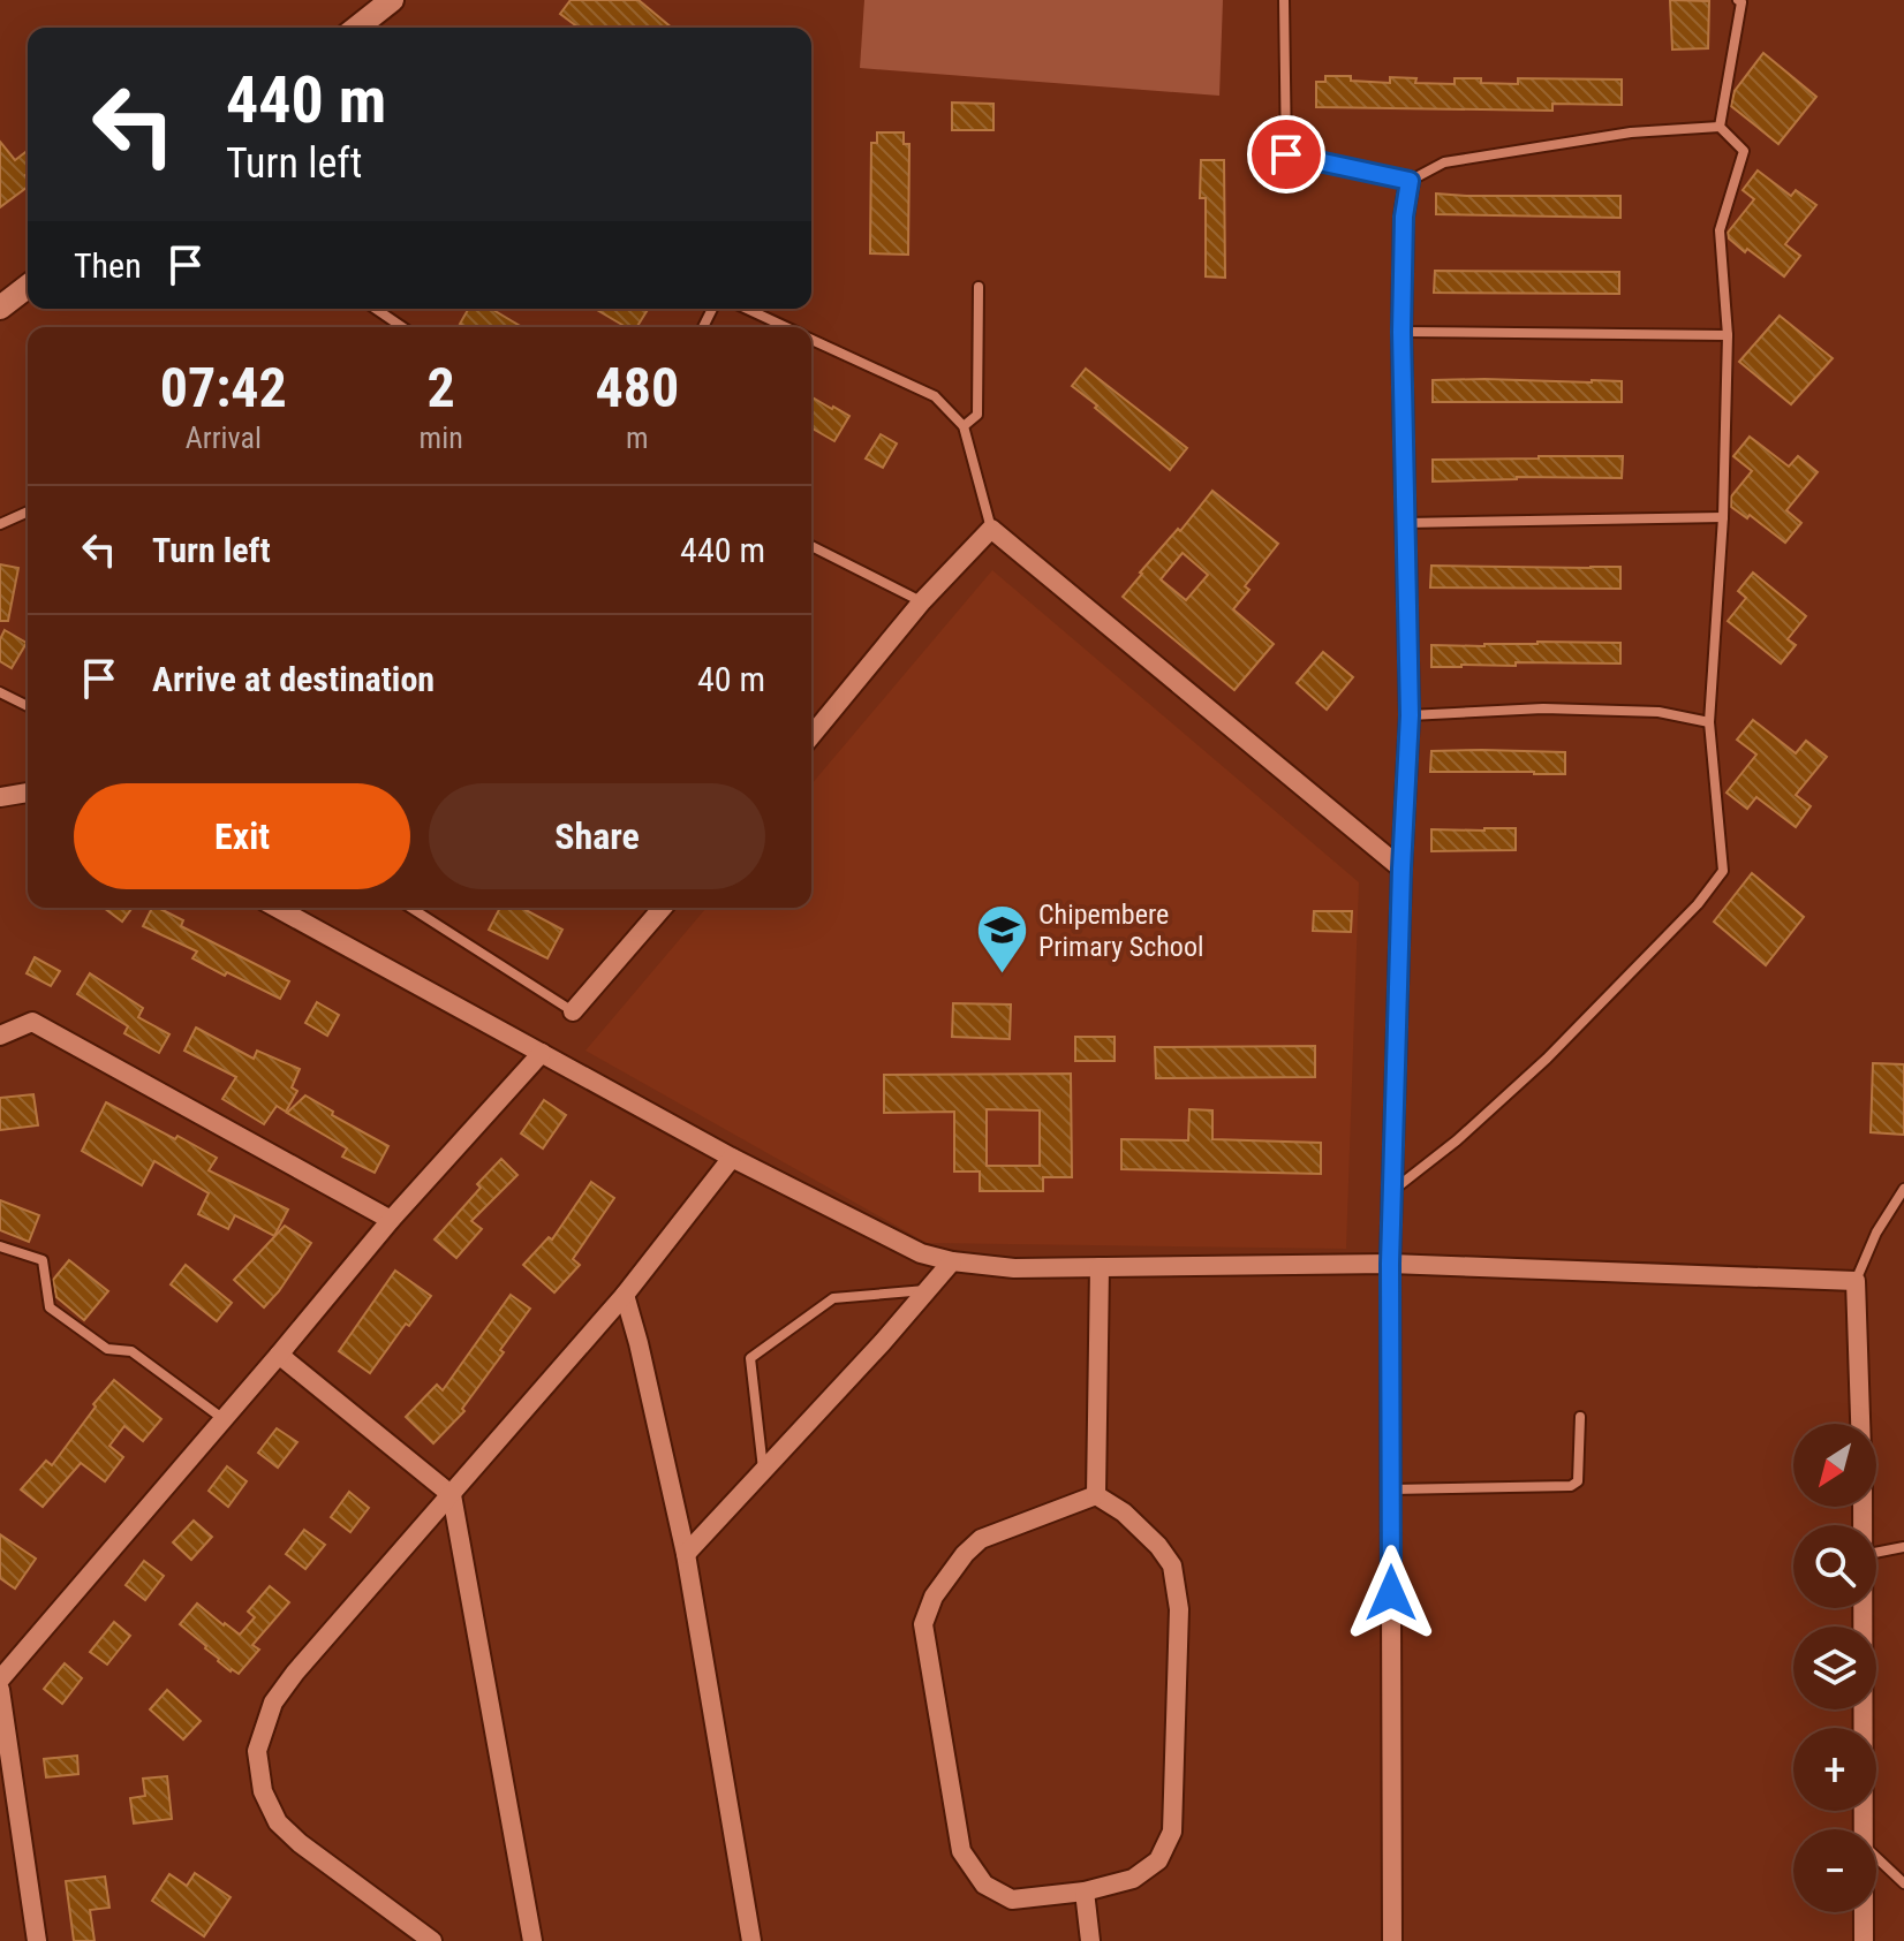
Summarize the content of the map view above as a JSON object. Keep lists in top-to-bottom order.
{
  "places": {
    "school or university": ["Chipembere Primary School"]
  },
  "north": "bottom left",
  "page": {
    "turn": ["440 m", "Turn left"],
    "then": "Then",
    "eta": [
      "07:42",
      "Arrival",
      "2",
      "min",
      "480",
      "m"
    ],
    "list": [
      {
        "name": "Turn left",
        "value": "440 m"
      },
      {
        "name": "Arrive at destination",
        "value": "40 m"
      }
    ],
    "buttons": ["Exit", "Share"],
    "map_buttons": ["+", "−"]
  }
}
